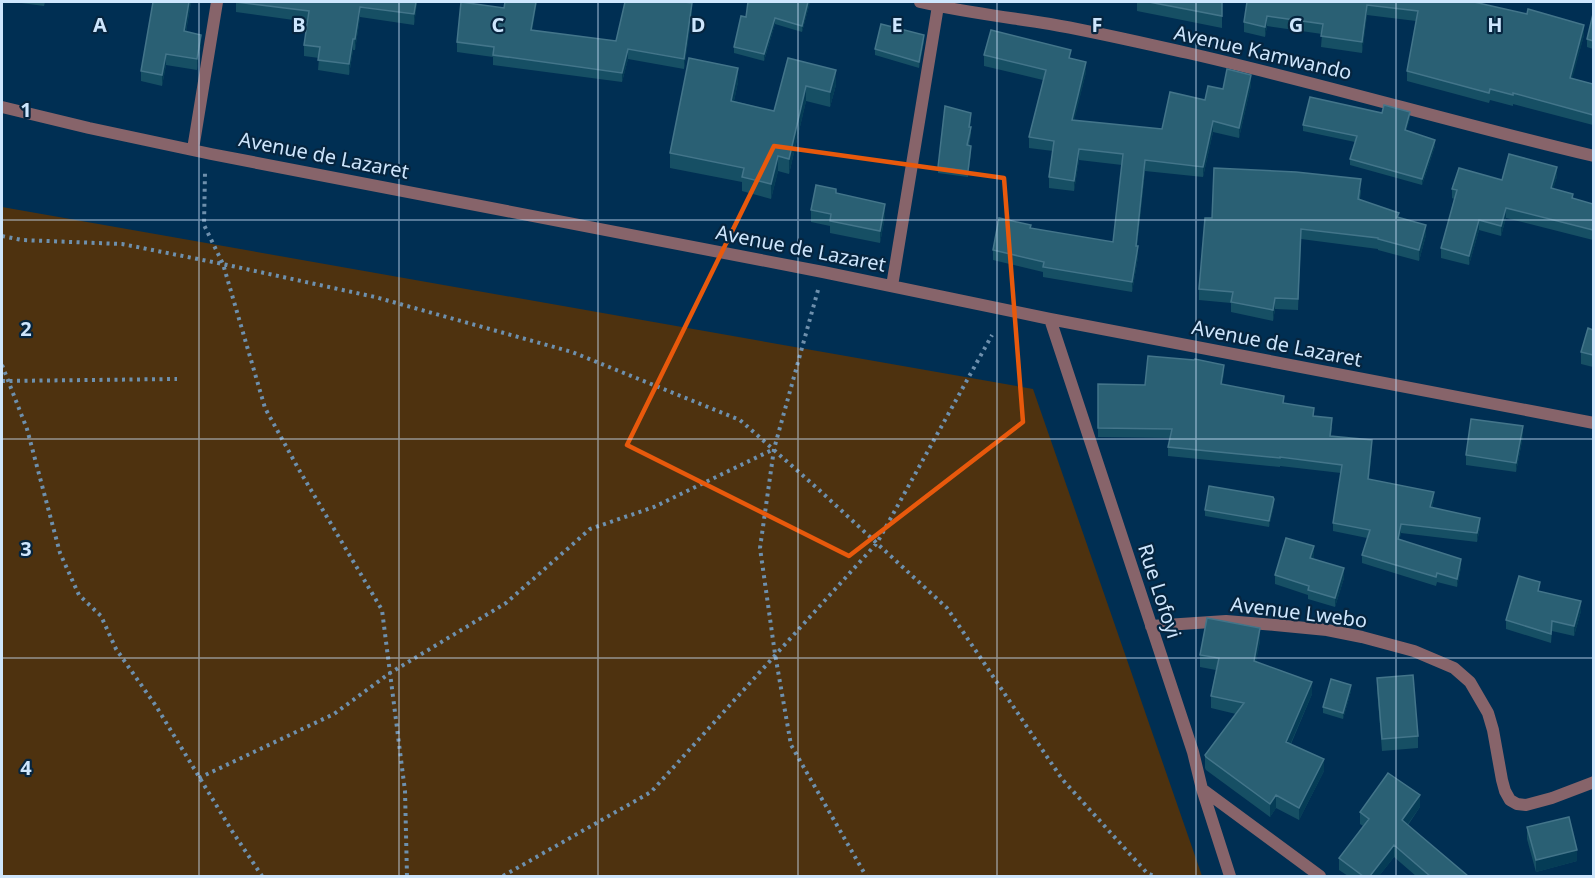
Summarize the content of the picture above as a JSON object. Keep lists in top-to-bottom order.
{
  "streets": {
    "street": [
      "Avenue Kamwando",
      "Avenue de Lazaret",
      "Rue Lofoyi",
      "Avenue Lwebo"
    ]
  },
  "crossings": [
    ["Avenue de Lazaret", "Rue Lofoyi"],
    ["Rue Lofoyi", "Avenue Lwebo"]
  ],
  "grid": {
    "columns": [
      "A",
      "B",
      "C",
      "D",
      "E",
      "F",
      "G",
      "H"
    ],
    "rows": [
      "1",
      "2",
      "3",
      "4"
    ]
  }
}
